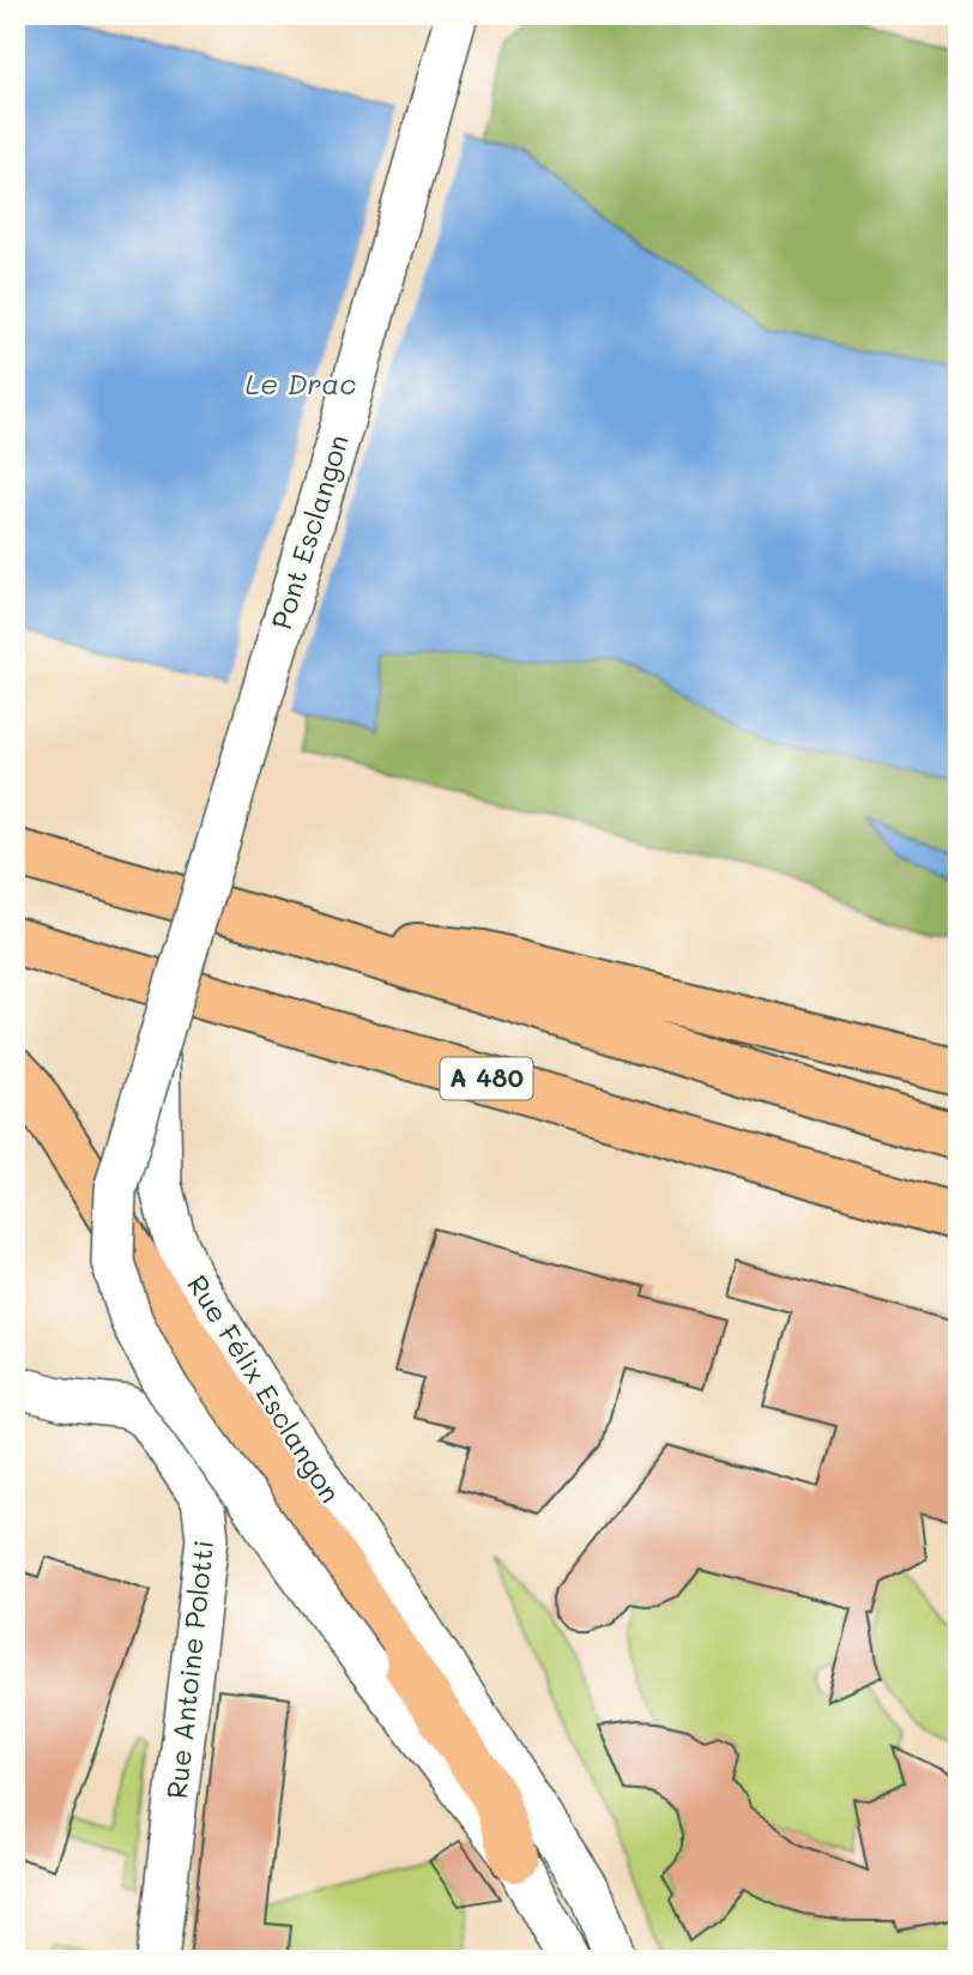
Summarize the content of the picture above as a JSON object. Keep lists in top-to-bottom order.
{
  "streets": {
    "highway": ["A 480"],
    "street": ["Pont Esclangon", "Rue Félix Esclangon", "Rue Antoine Polotti"]
  },
  "crossings": [
    ["Pont Esclangon", "Rue Félix Esclangon"]
  ],
  "water": ["Le Drac"]
}
